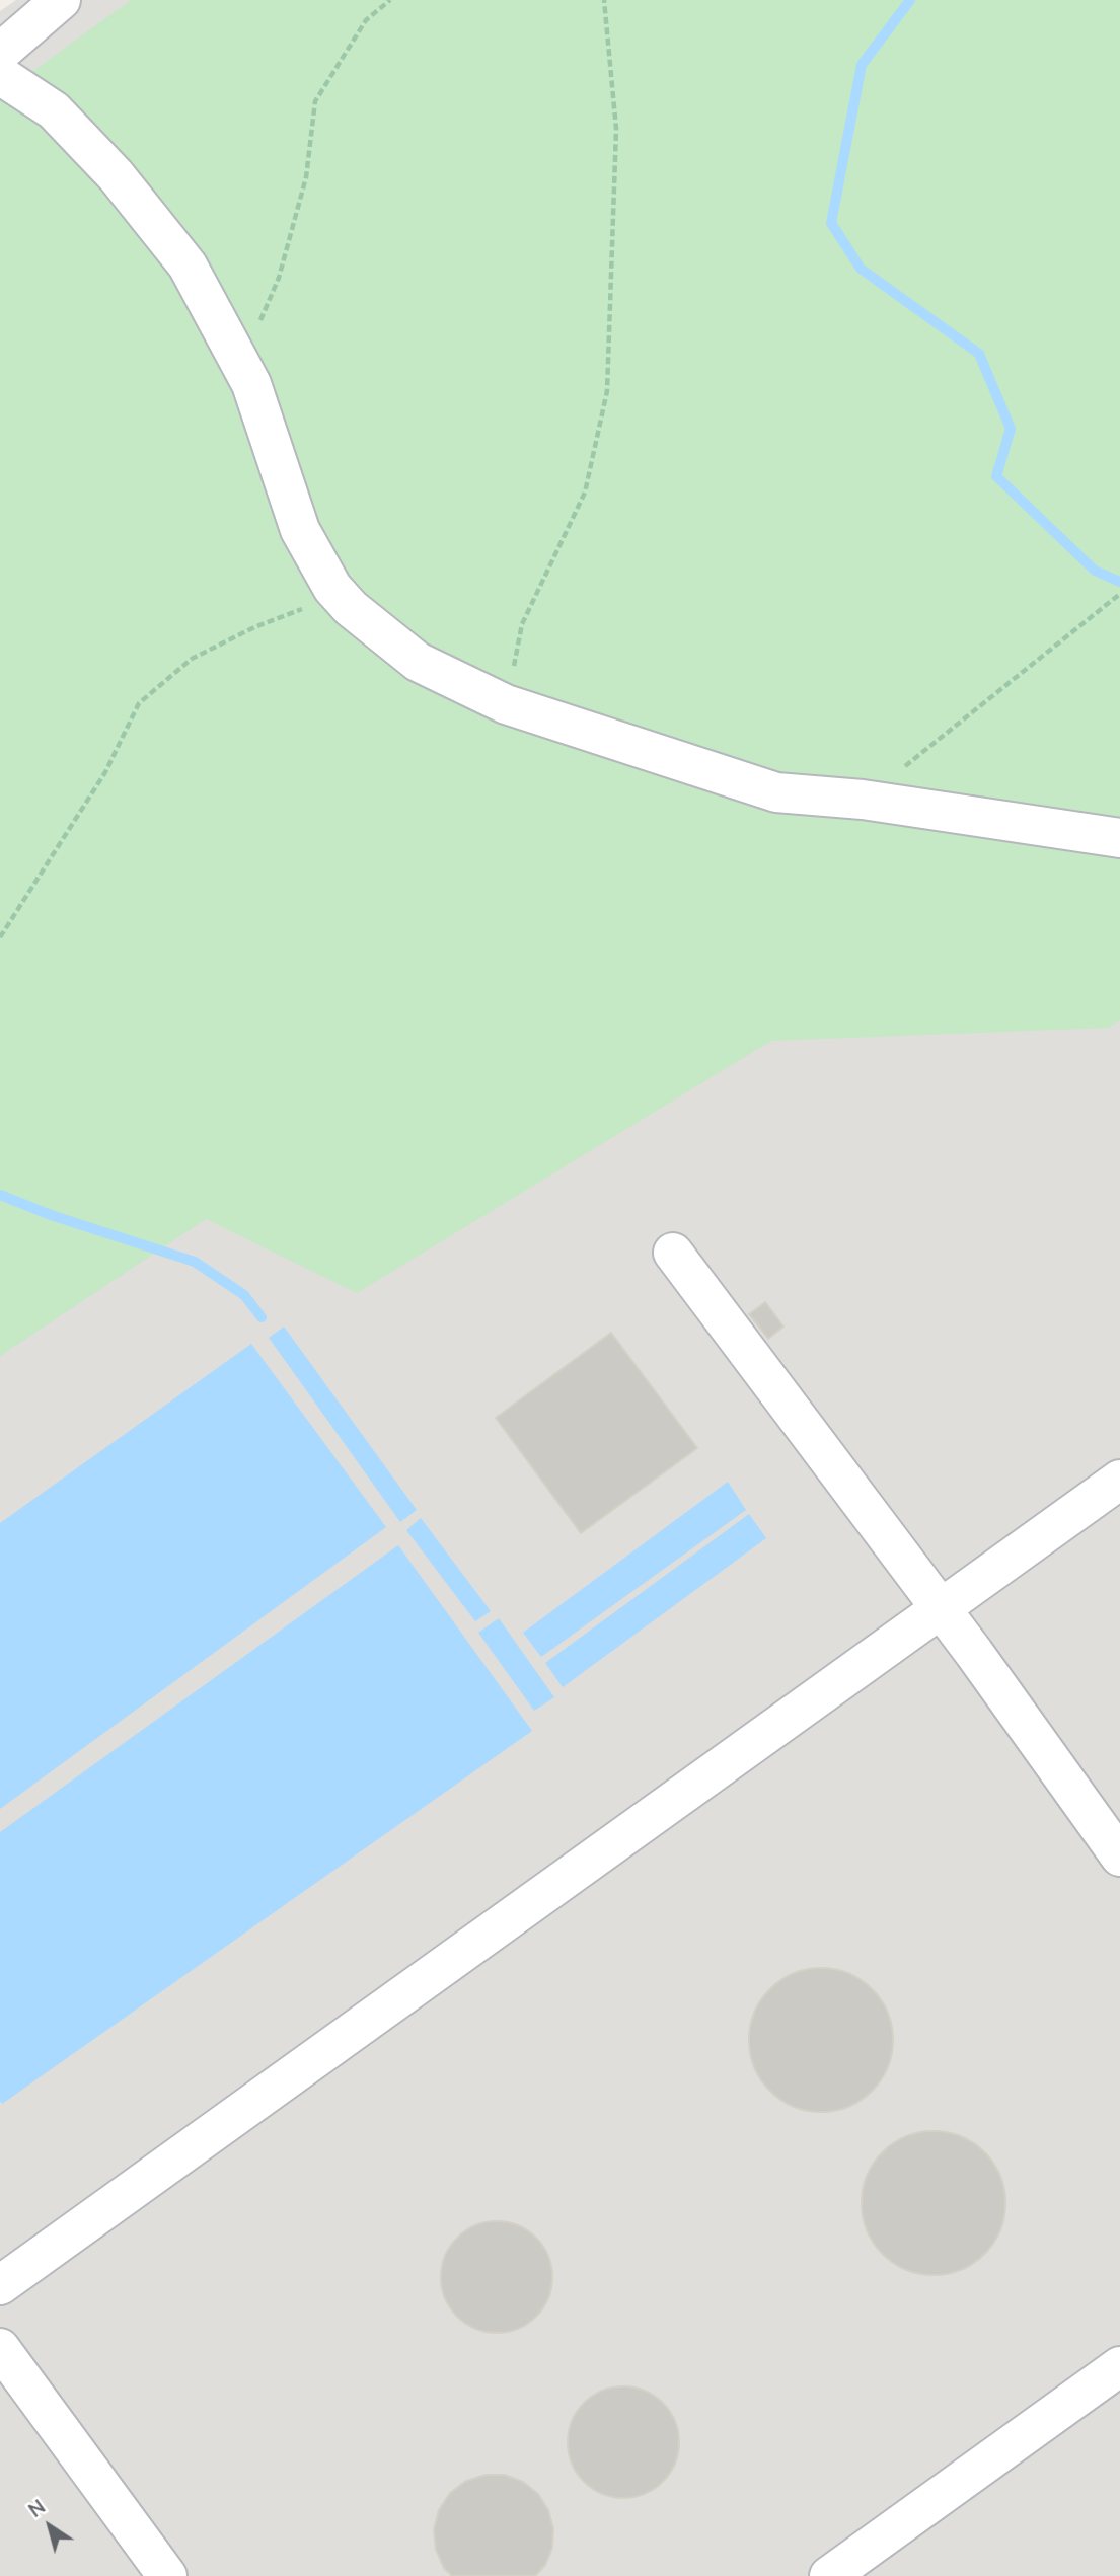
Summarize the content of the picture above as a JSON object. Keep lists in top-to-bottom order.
{
  "north": "top left"
}
